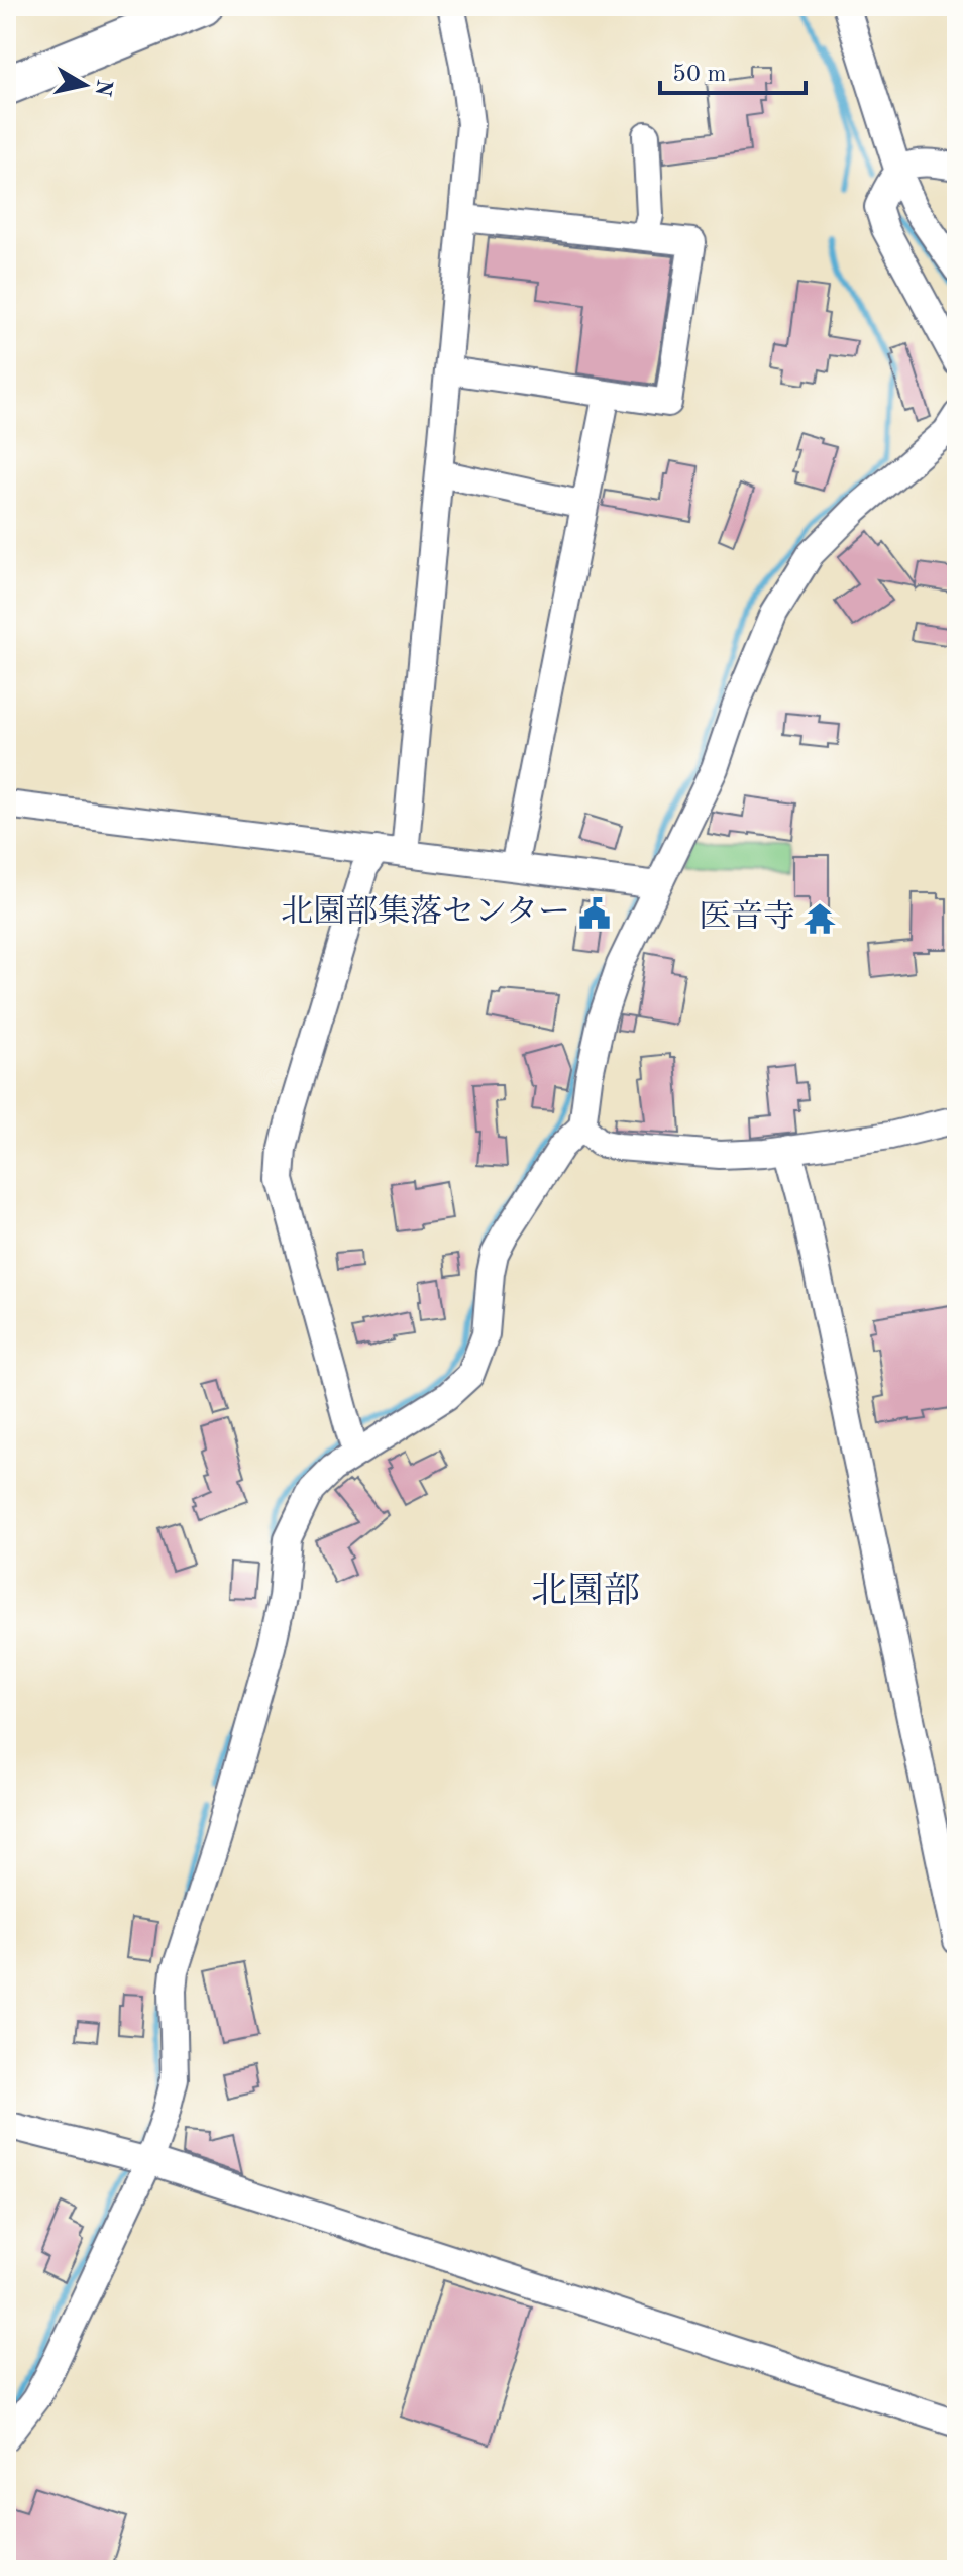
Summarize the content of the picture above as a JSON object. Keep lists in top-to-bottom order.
{
  "districts": ["北園部"],
  "places": {
    "public building": ["北園部集落センター"],
    "temple": ["医音寺"]
  },
  "scale_bar": "50 m",
  "north": "right"
}
